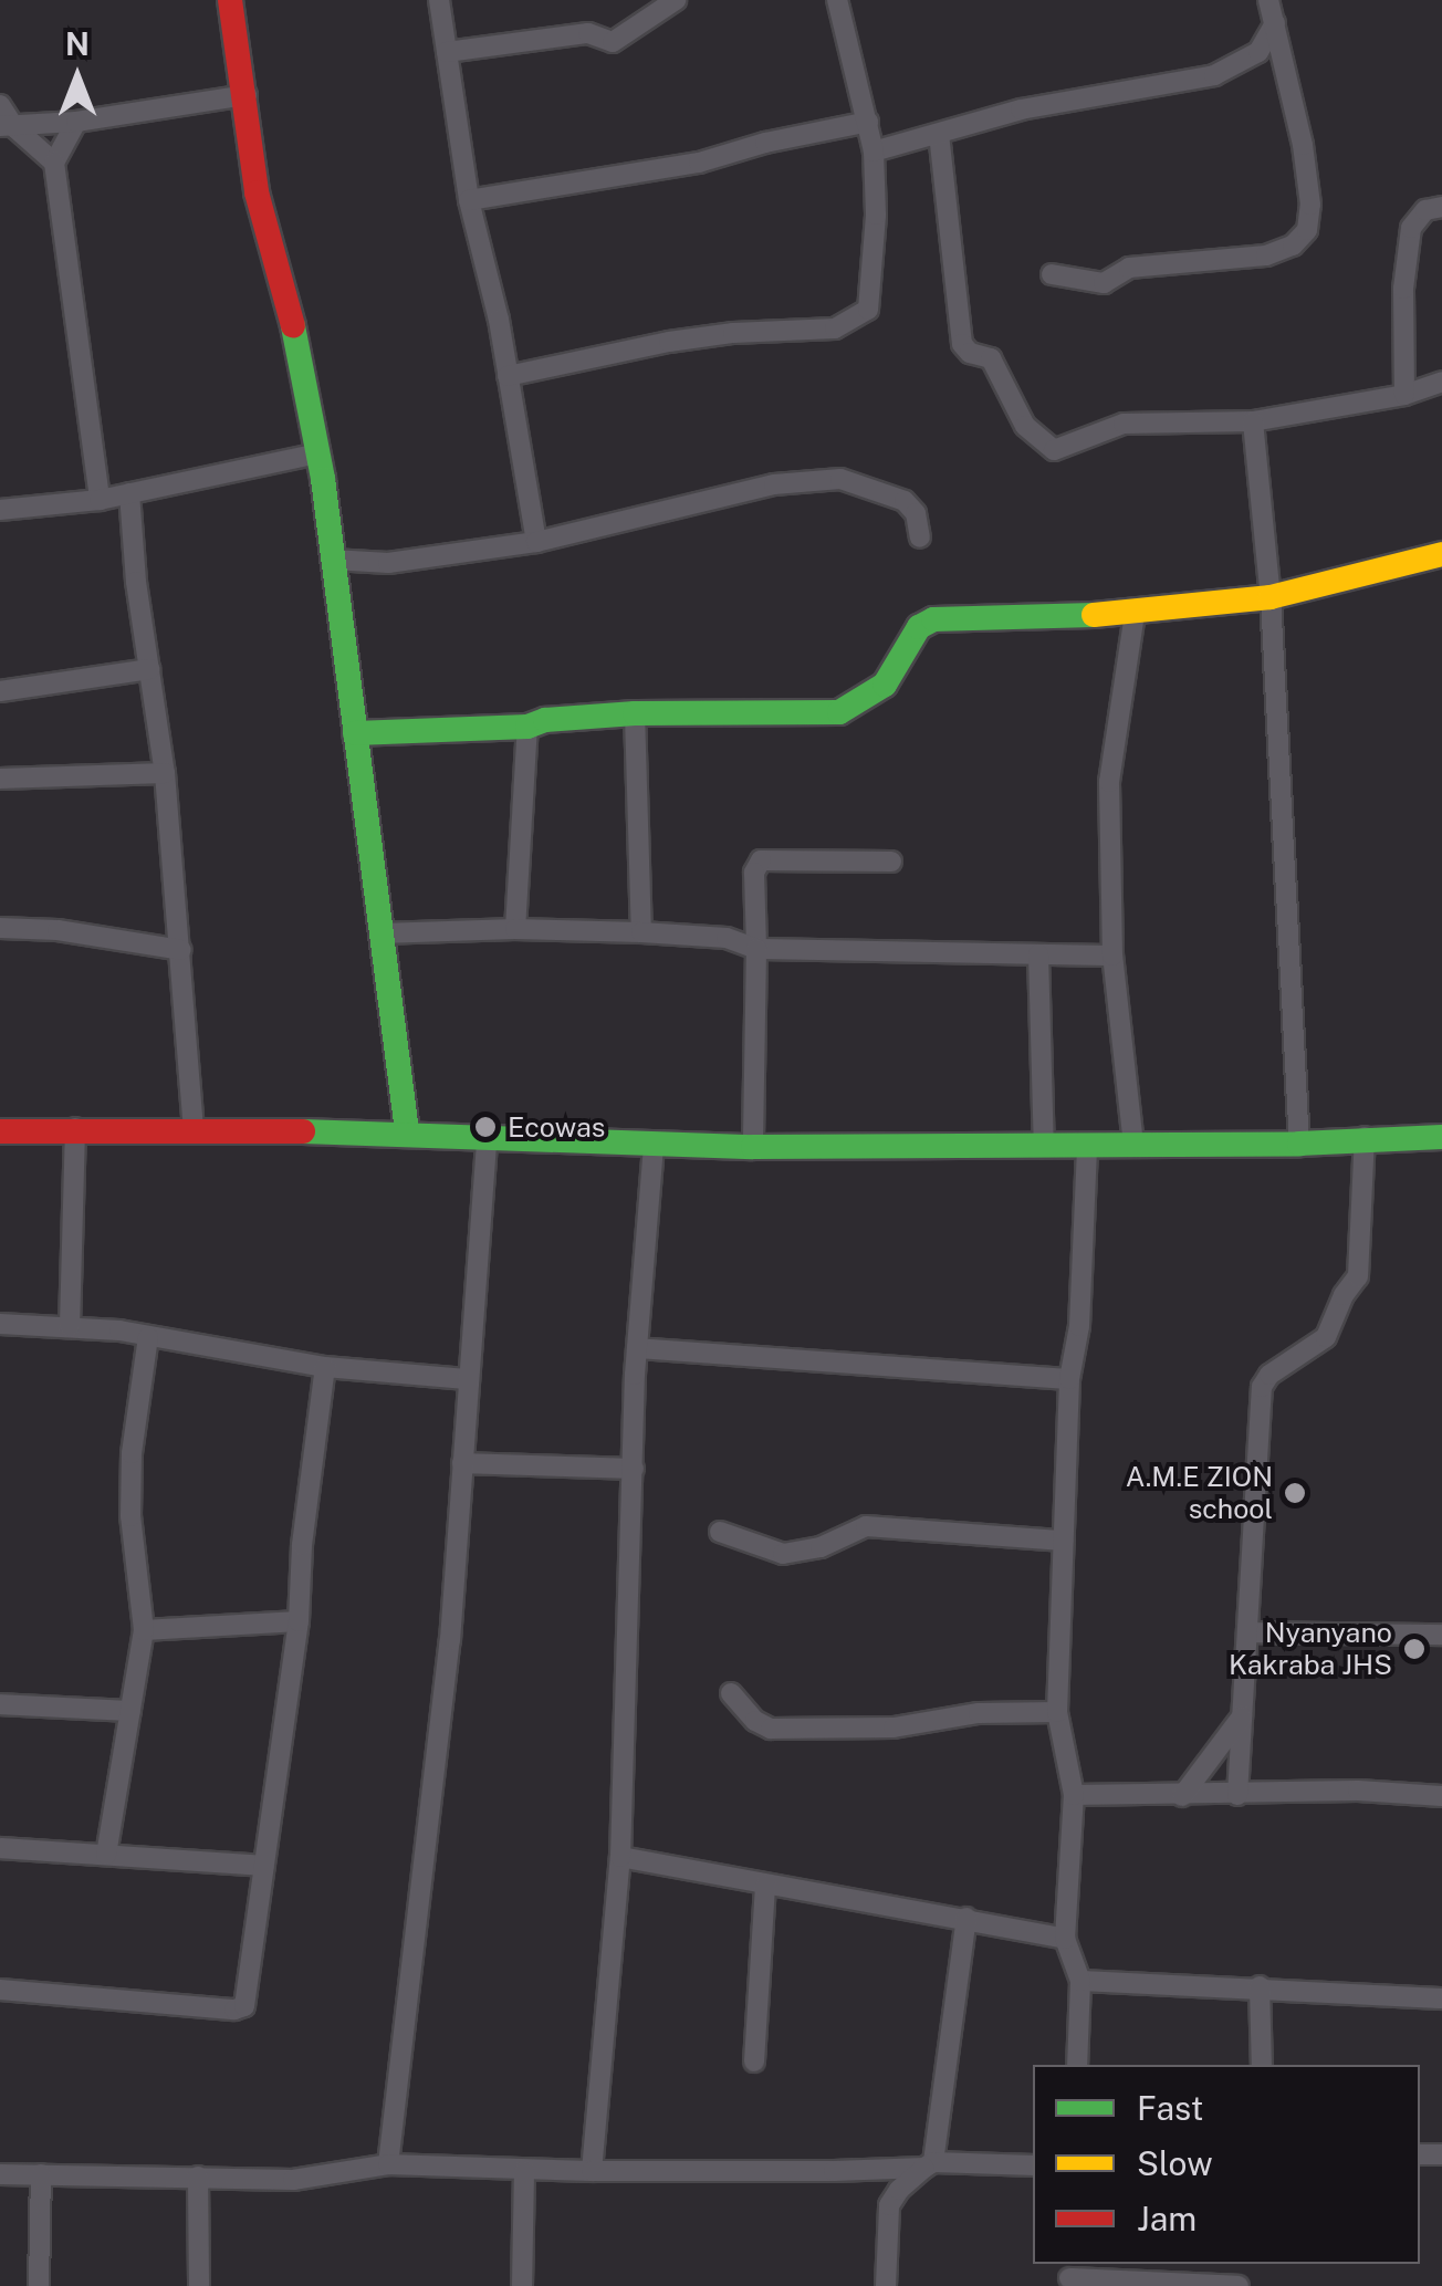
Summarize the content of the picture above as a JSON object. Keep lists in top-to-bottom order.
{
  "places": ["Ecowas", "A.M.E ZION school", "Nyanyano Kakraba JHS"],
  "legend": ["Fast", "Slow", "Jam"],
  "north": "top"
}
